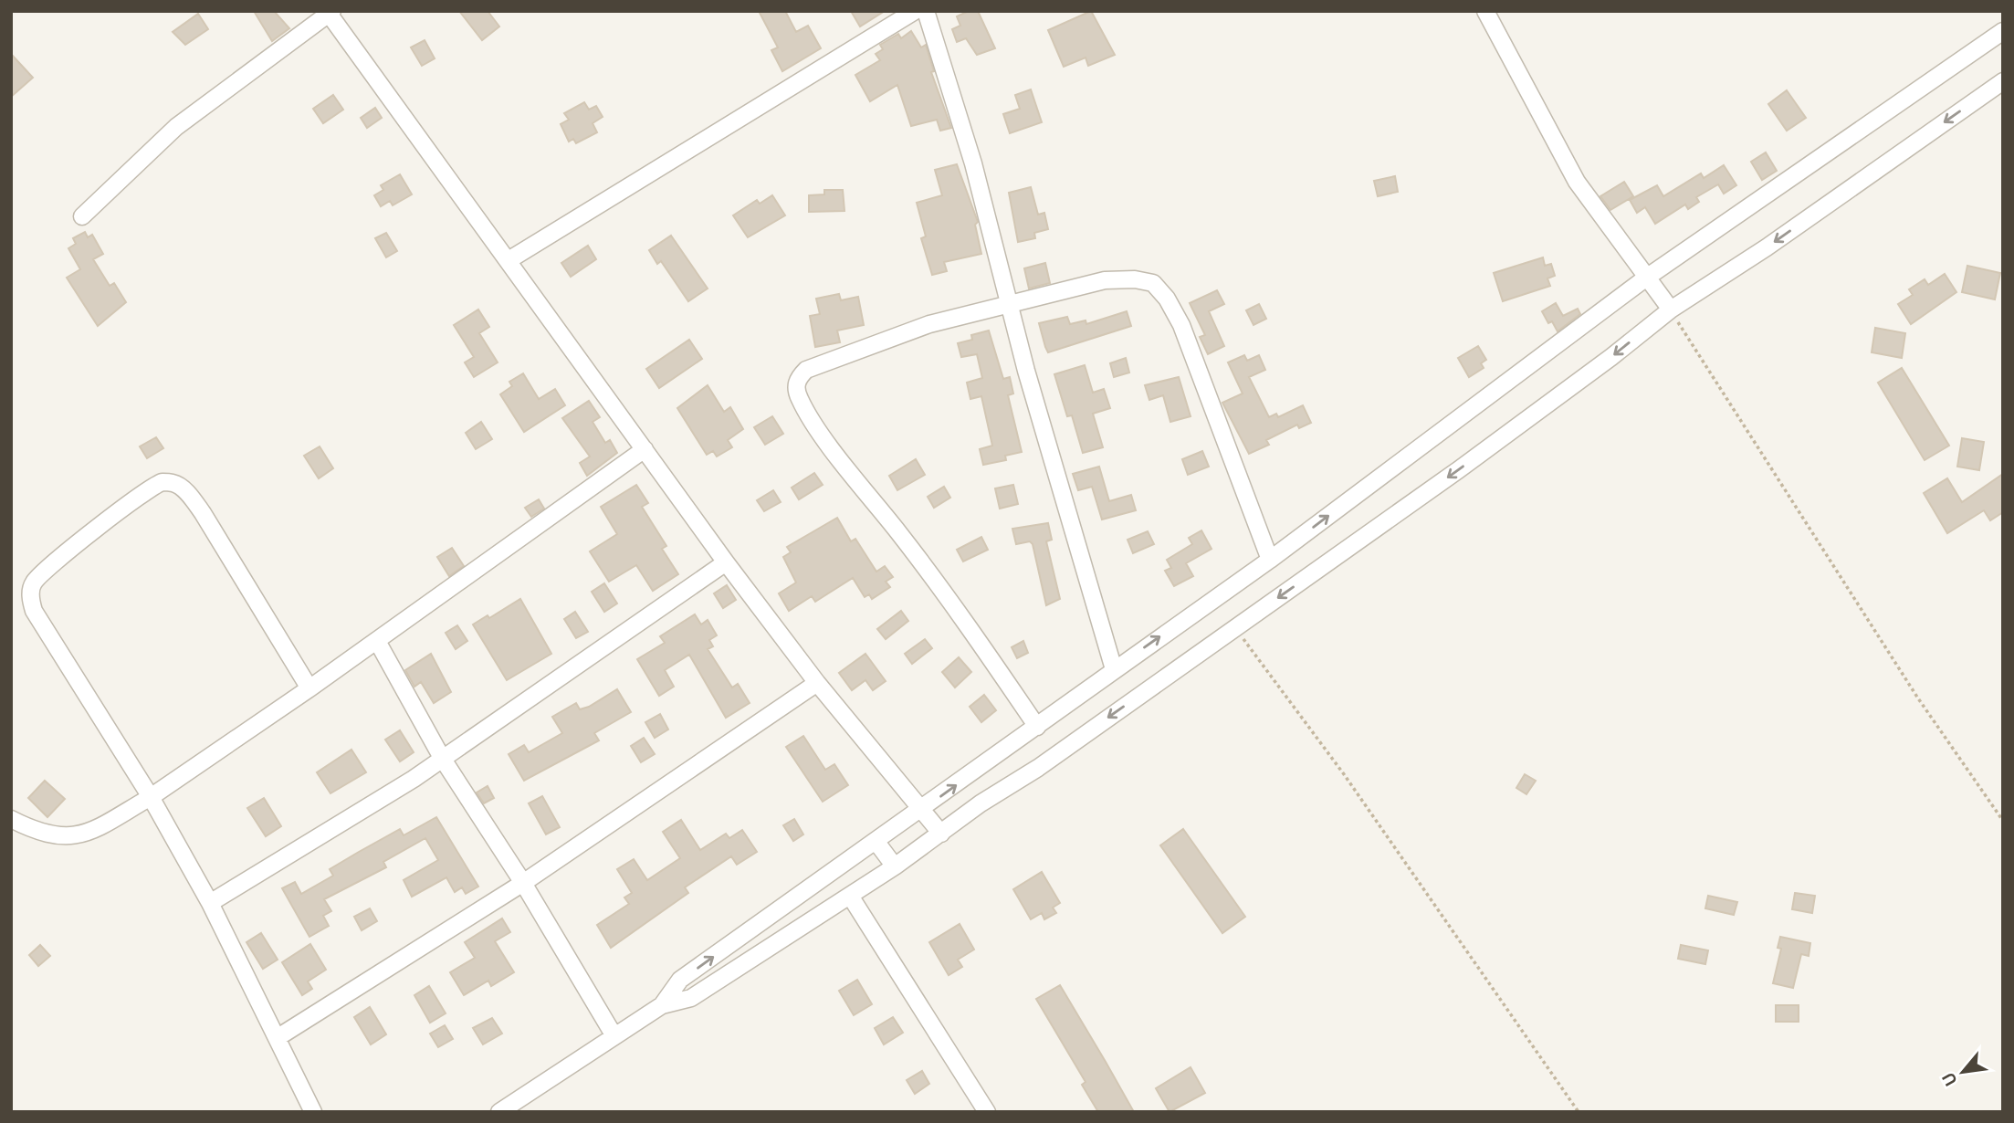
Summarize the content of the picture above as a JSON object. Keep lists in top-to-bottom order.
{
  "north": "bottom left"
}
